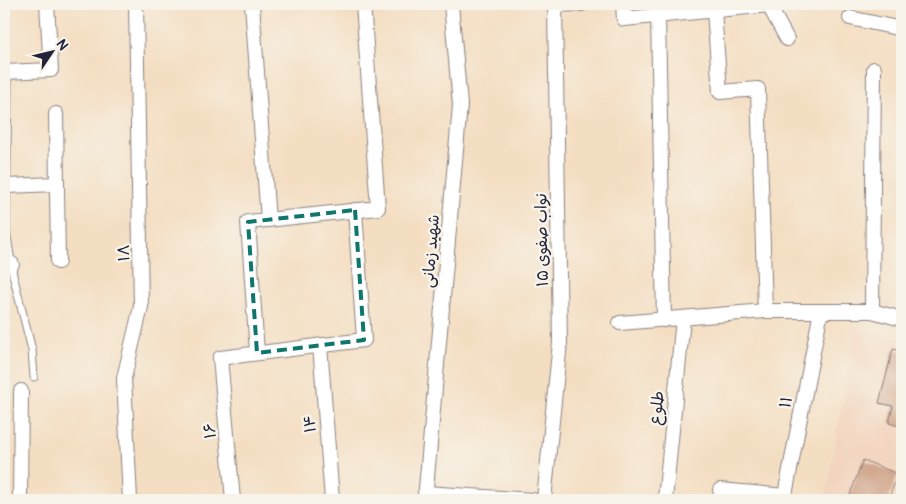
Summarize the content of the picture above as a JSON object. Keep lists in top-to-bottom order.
{
  "streets": {
    "street": [
      "نواب صفوی ۱۵",
      "شهید زمانی",
      "۱۸",
      "۱۱",
      "طلوع",
      "۱۴",
      "۱۶"
    ]
  },
  "north": "top right"
}
